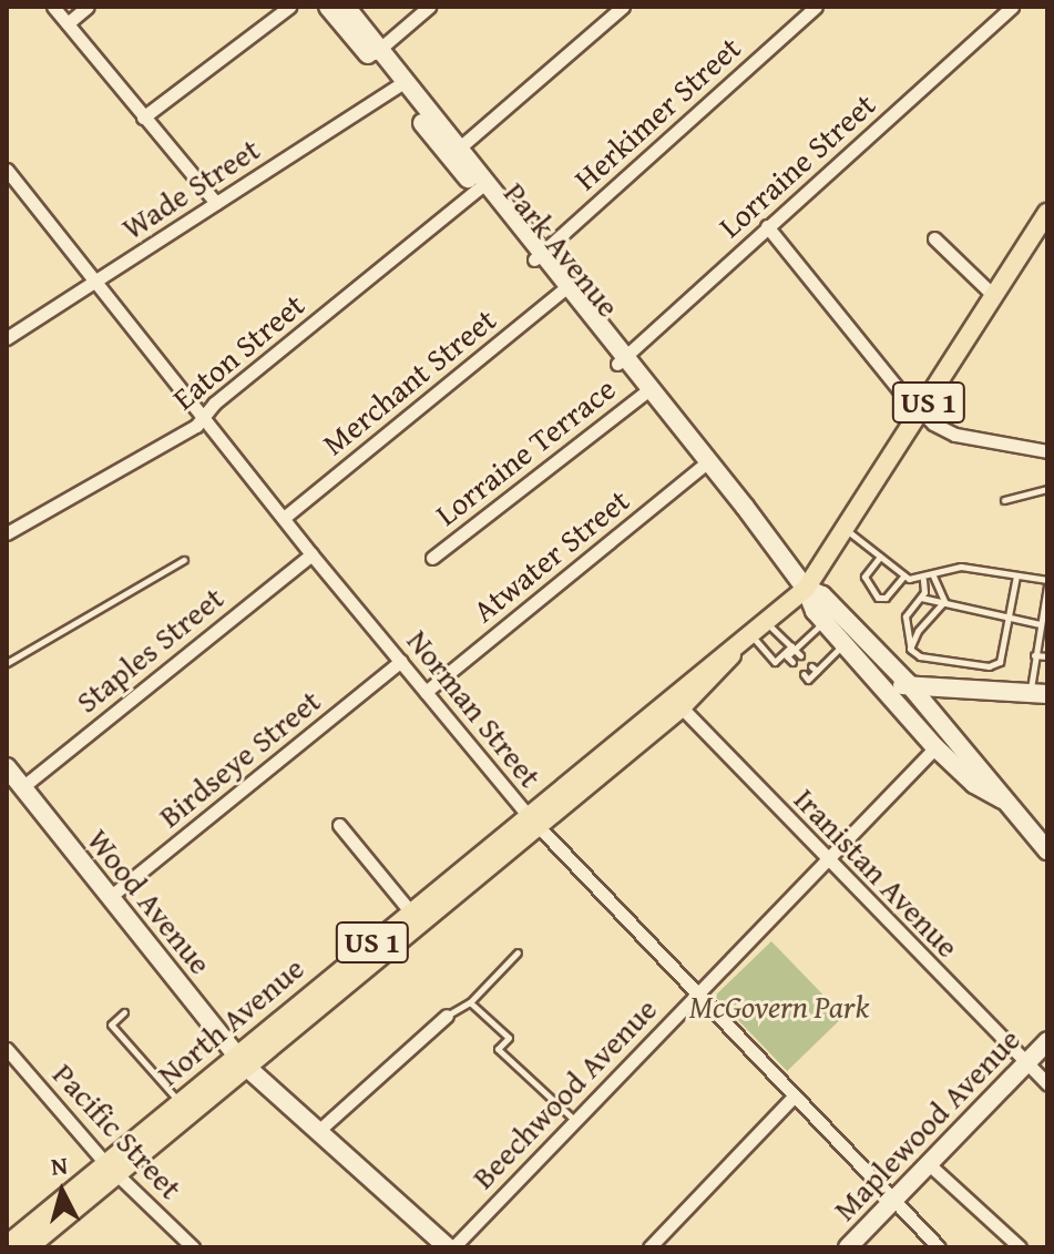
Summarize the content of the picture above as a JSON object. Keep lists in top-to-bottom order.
{
  "streets": {
    "main road": [
      "Park Avenue",
      "US 1",
      "Wood Avenue",
      "North Avenue",
      "Maplewood Avenue"
    ],
    "street": [
      "Herkimer Street",
      "Lorraine Street",
      "Wade Street",
      "Eaton Street",
      "Merchant Street",
      "Lorraine Terrace",
      "Atwater Street",
      "Staples Street",
      "Norman Street",
      "Birdseye Street",
      "Iranistan Avenue",
      "Beechwood Avenue",
      "Pacific Street"
    ]
  },
  "crossings": [
    ["Herkimer Street", "Park Avenue"],
    ["Lorraine Street", "Park Avenue"],
    ["Wade Street", "Park Avenue"],
    ["Wade Street", "Norman Street"],
    ["Park Avenue", "Eaton Street"],
    ["Park Avenue", "Merchant Street"],
    ["Park Avenue", "Lorraine Terrace"],
    ["Park Avenue", "Atwater Street"],
    ["Park Avenue", "North Avenue"],
    ["Park Avenue", "Beechwood Avenue"],
    ["Eaton Street", "Norman Street"],
    ["Merchant Street", "Norman Street"],
    ["Atwater Street", "Norman Street"],
    ["Staples Street", "Norman Street"],
    ["Staples Street", "Wood Avenue"],
    ["Norman Street", "Birdseye Street"],
    ["Norman Street", "North Avenue"],
    ["Norman Street", "Beechwood Avenue"],
    ["Norman Street", "Maplewood Avenue"],
    ["Birdseye Street", "Wood Avenue"],
    ["Iranistan Avenue", "North Avenue"],
    ["Iranistan Avenue", "Beechwood Avenue"],
    ["Iranistan Avenue", "Maplewood Avenue"],
    ["Wood Avenue", "North Avenue"],
    ["Wood Avenue", "Beechwood Avenue"],
    ["North Avenue", "Pacific Street"]
  ],
  "parks": ["McGovern Park"],
  "north": "top"
}
